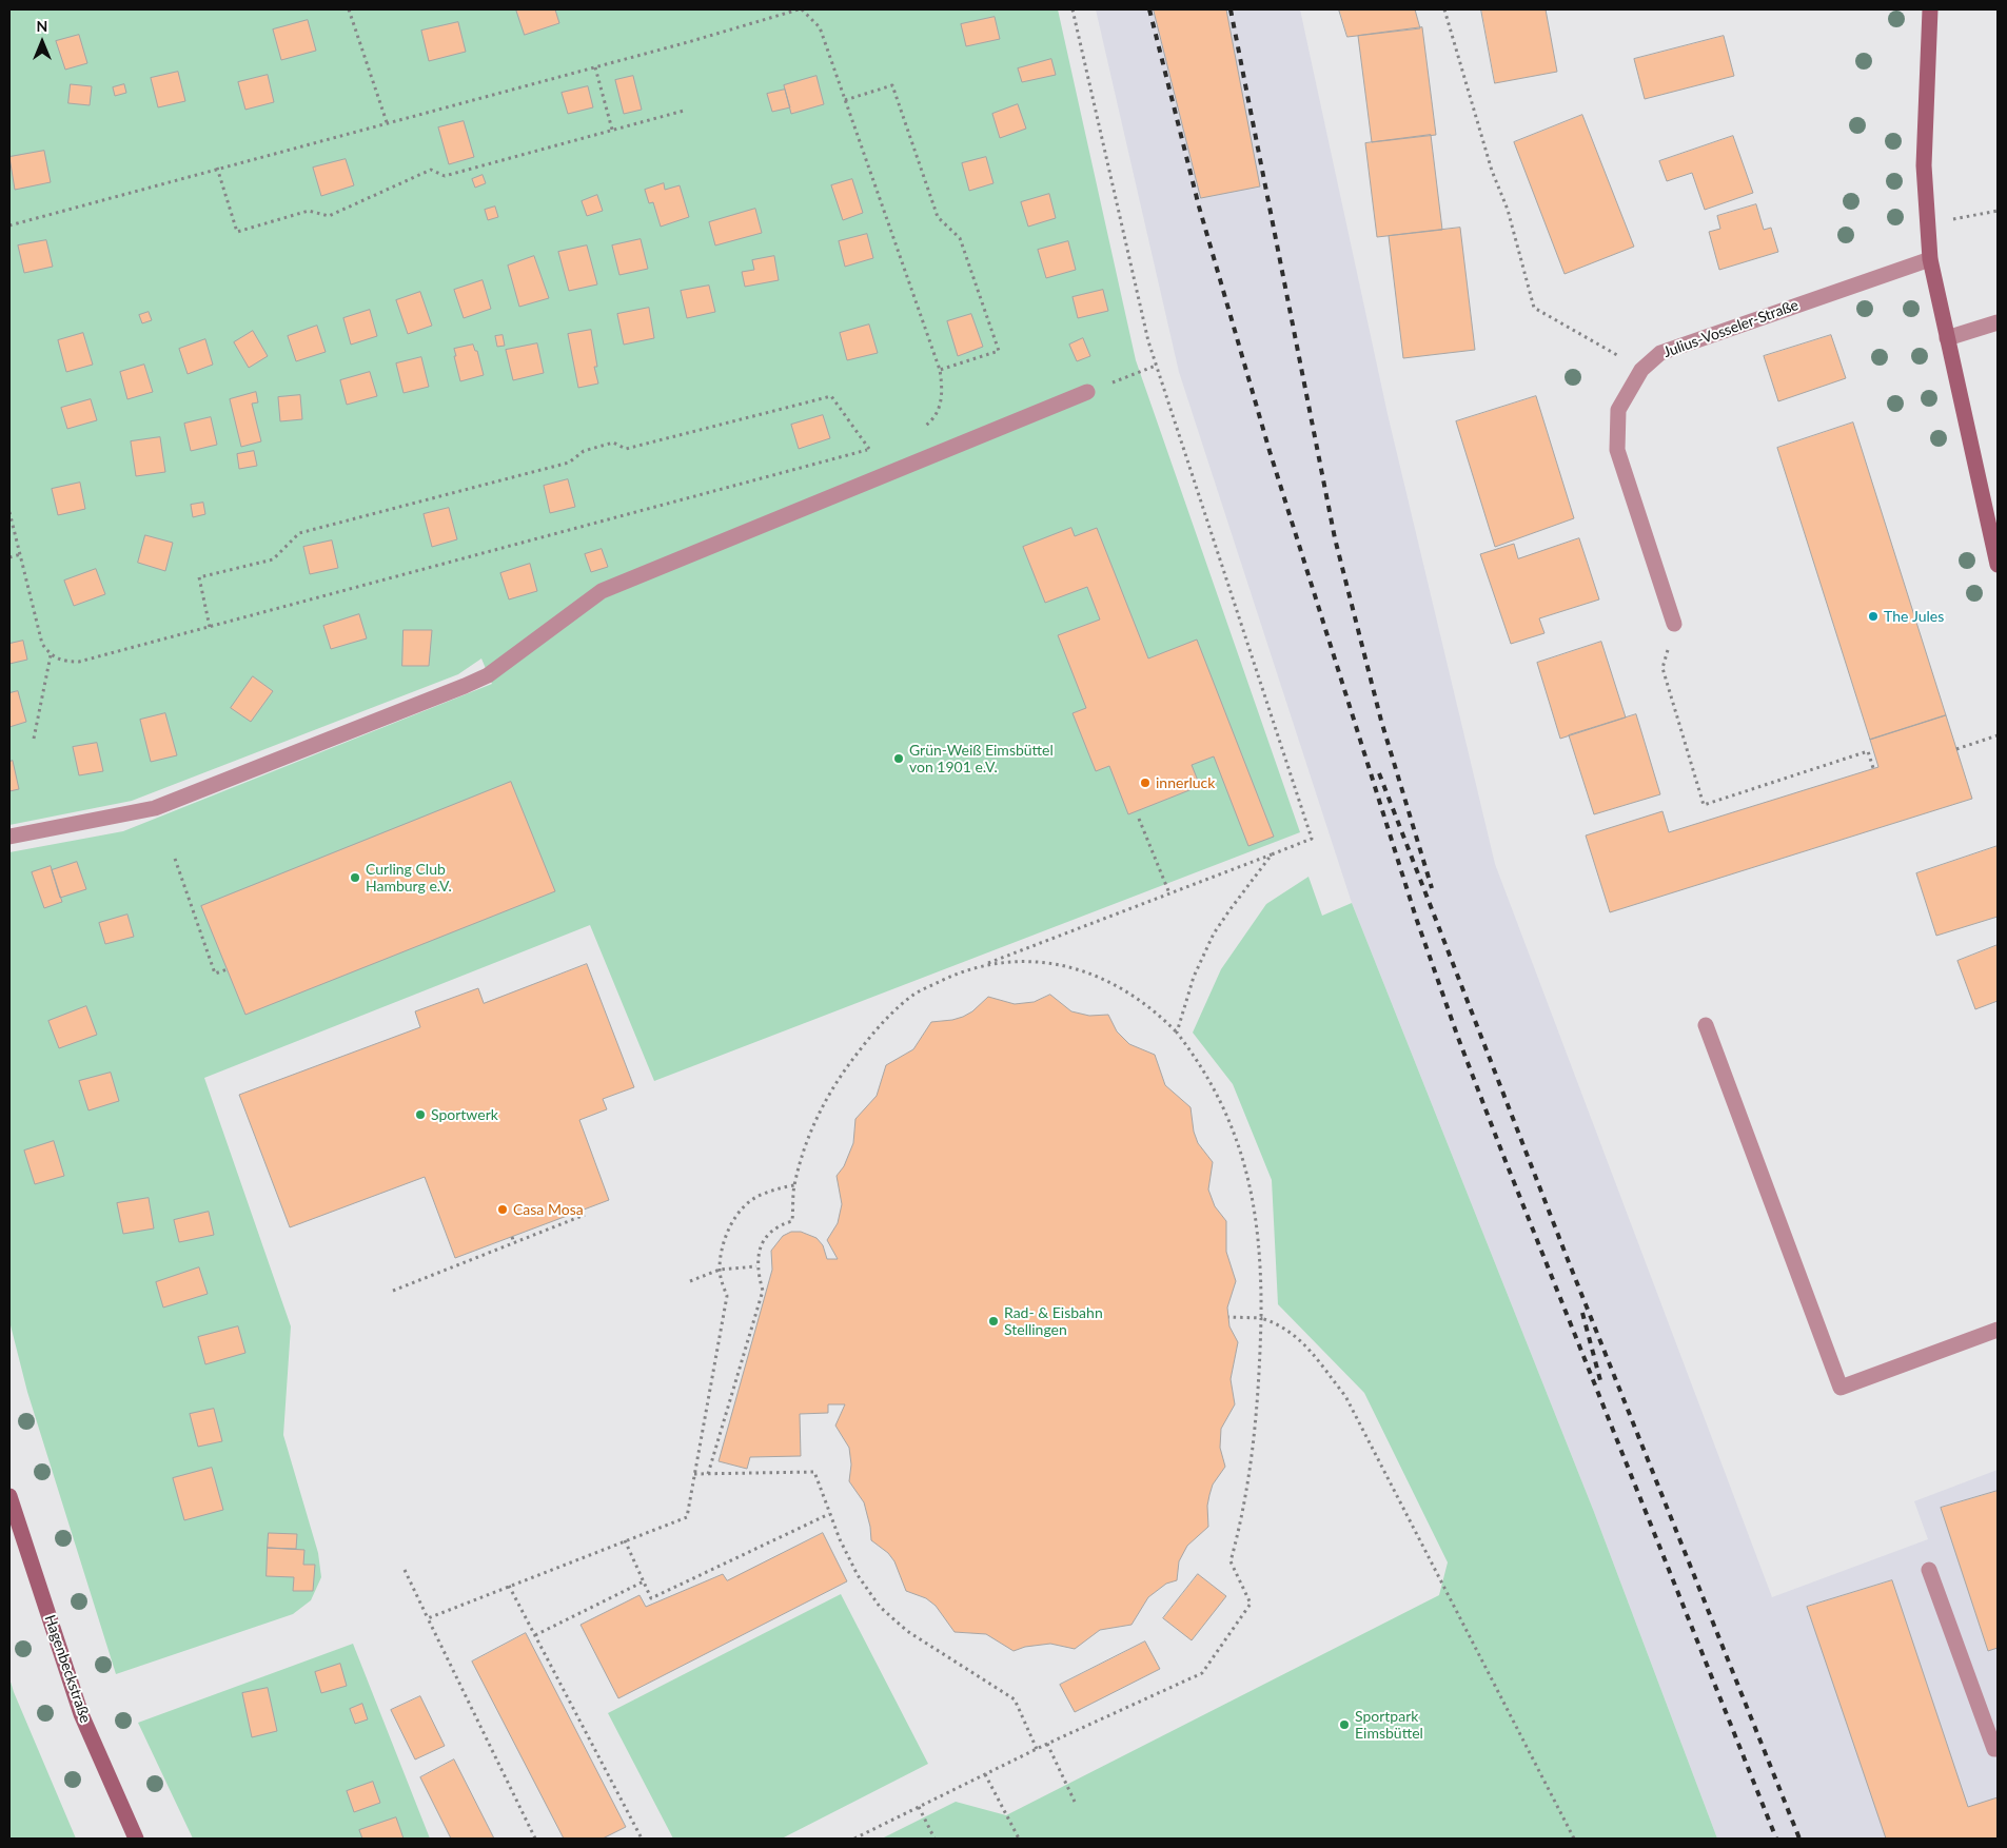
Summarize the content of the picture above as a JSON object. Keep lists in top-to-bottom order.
{
  "streets": {
    "street": ["Julius-Vosseler-Straße", "Hagenbeckstraße"]
  },
  "places": [
    "The Jules",
    "Grün-Weiß Eimsbüttel von 1901 e.V.",
    "innerluck",
    "Curling Club Hamburg e.V.",
    "Sportwerk",
    "Casa Mosa",
    "Rad- & Eisbahn Stellingen",
    "Sportpark Eimsbüttel"
  ],
  "north": "top"
}
